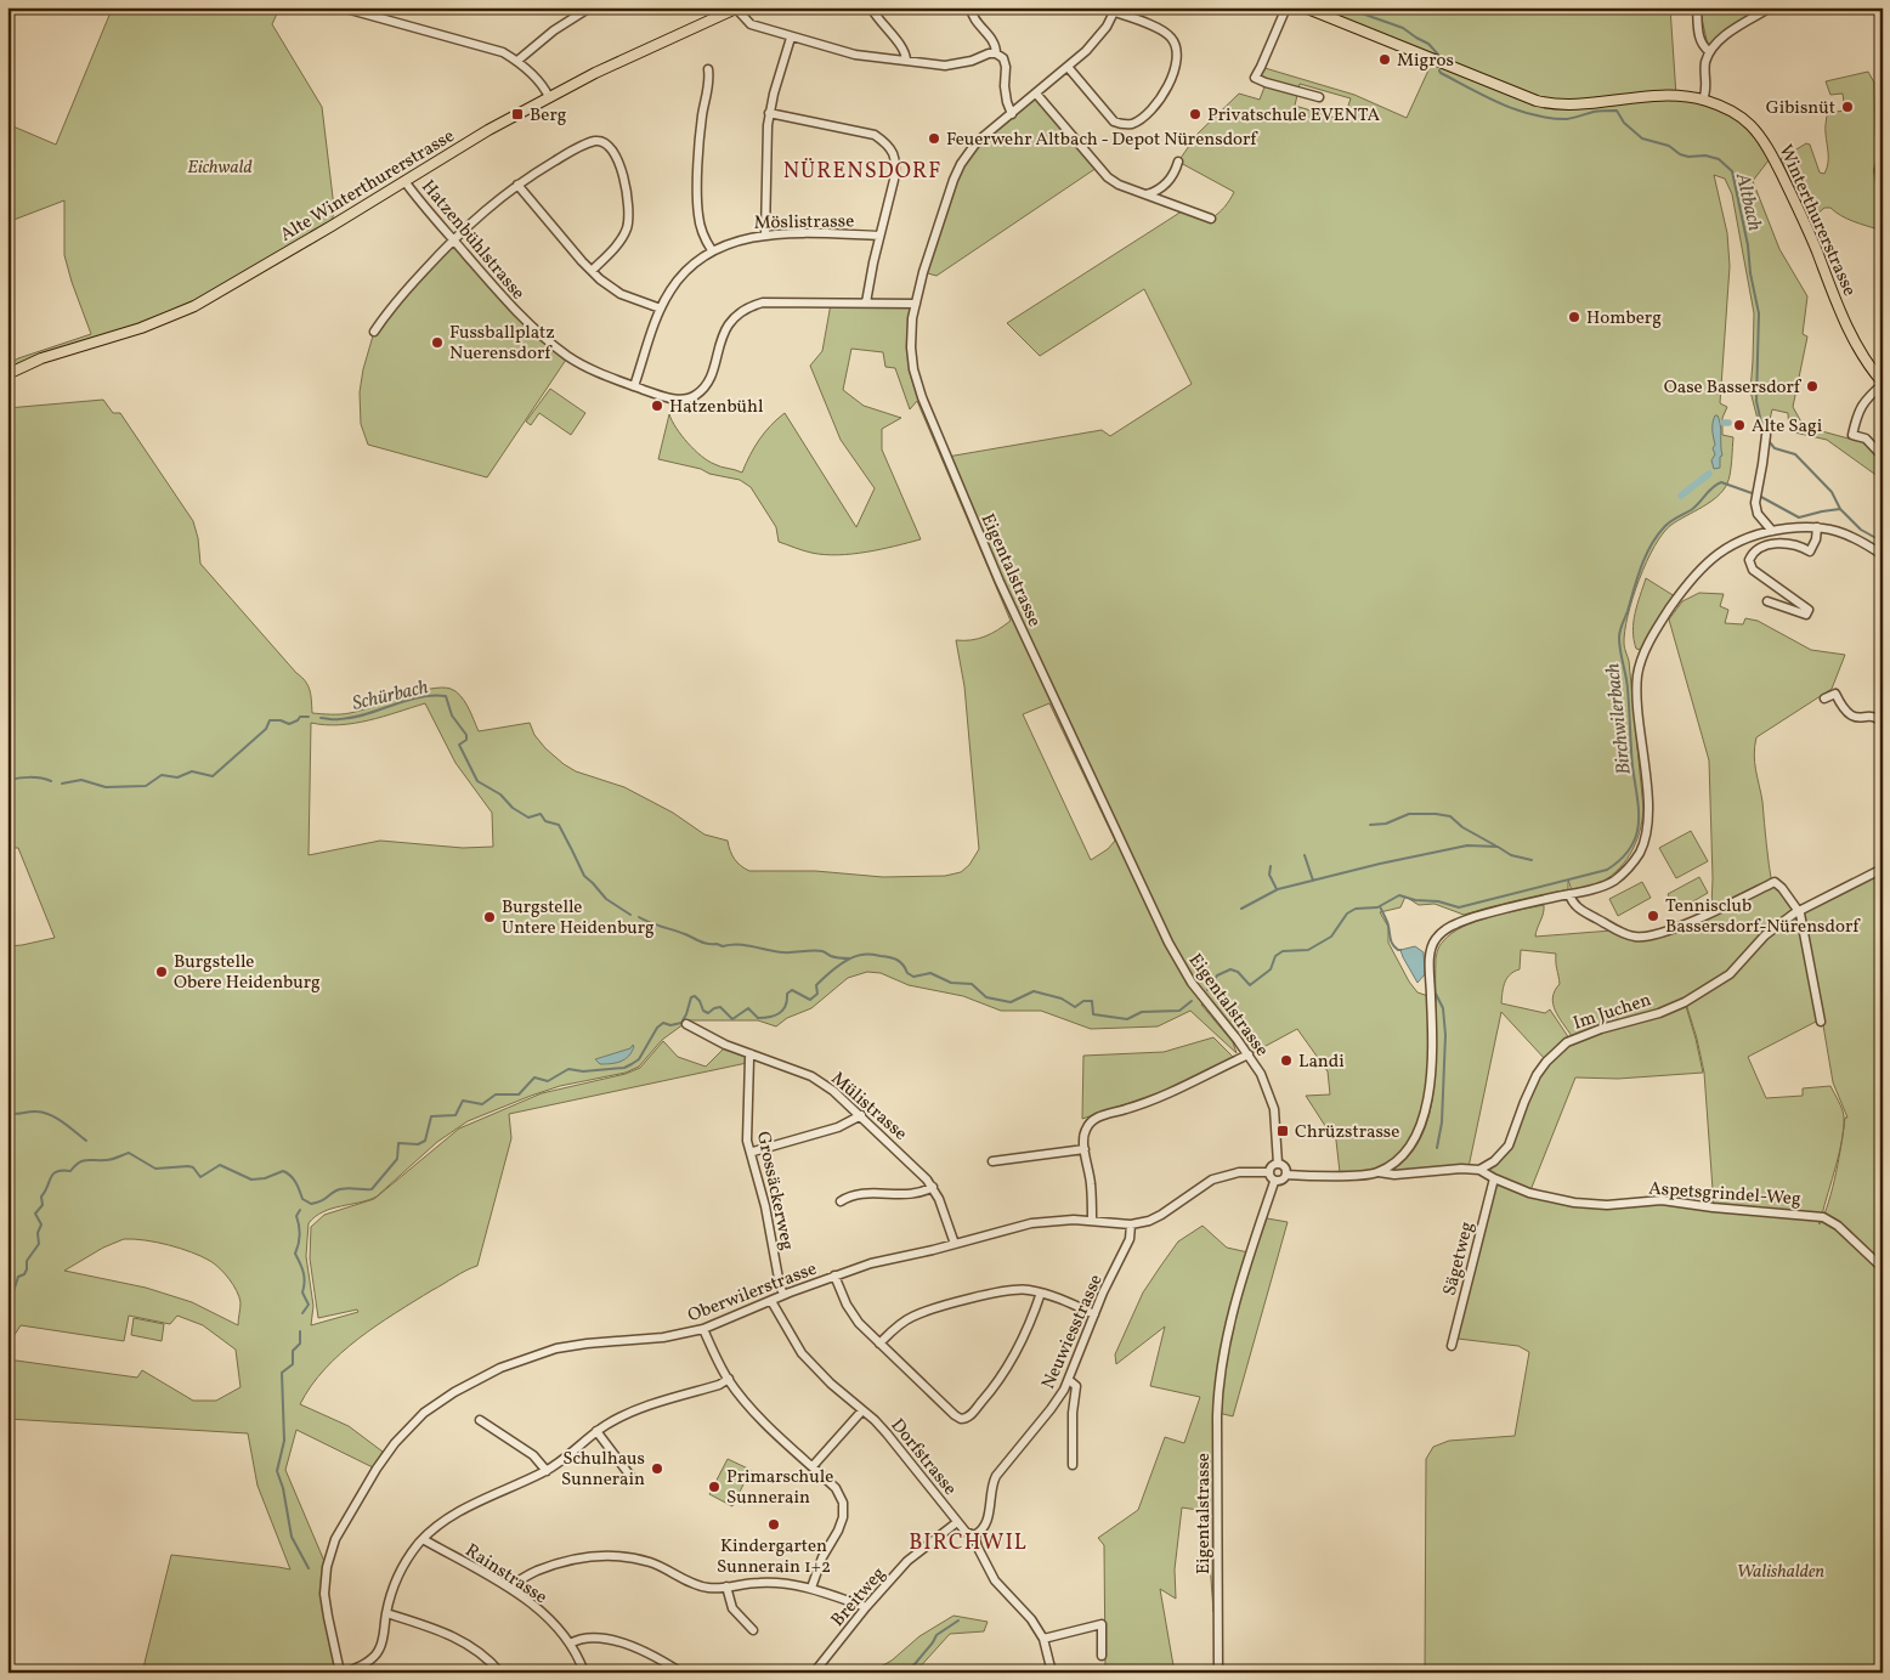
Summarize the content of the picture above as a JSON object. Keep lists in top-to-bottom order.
{
  "streets": {
    "main road": ["Alte Winterthurerstrasse", "Winterthurerstrasse"],
    "street": [
      "Möslistrasse",
      "Hatzenbühlstrasse",
      "Eigentalstrasse",
      "Im Juchen",
      "Mülistrasse",
      "Grossäckerweg",
      "Aspetsgrindel-Weg",
      "Sägetweg",
      "Oberwilerstrasse",
      "Neuwiesstrasse",
      "Dorfstrasse",
      "Rainstrasse",
      "Breitweg"
    ]
  },
  "crossings": [
    ["Alte Winterthurerstrasse", "Hatzenbühlstrasse"],
    ["Möslistrasse", "Hatzenbühlstrasse"],
    ["Hatzenbühlstrasse", "Eigentalstrasse"],
    ["Eigentalstrasse", "Oberwilerstrasse"],
    ["Im Juchen", "Aspetsgrindel-Weg"],
    ["Mülistrasse", "Grossäckerweg"],
    ["Mülistrasse", "Oberwilerstrasse"],
    ["Grossäckerweg", "Oberwilerstrasse"],
    ["Aspetsgrindel-Weg", "Sägetweg"],
    ["Oberwilerstrasse", "Neuwiesstrasse"],
    ["Oberwilerstrasse", "Dorfstrasse"],
    ["Neuwiesstrasse", "Dorfstrasse"],
    ["Dorfstrasse", "Breitweg"]
  ],
  "districts": ["NÜRENSDORF", "BIRCHWIL"],
  "water": ["Altbach", "Schürbach", "Birchwilerbach"],
  "parks": ["Eichwald", "Walishalden"],
  "places": {
    "other": [
      "Migros",
      "Gibisnüt",
      "Privatschule EVENTA",
      "Feuerwehr Altbach - Depot Nürensdorf",
      "Homberg",
      "Fussballplatz Nuerensdorf",
      "Oase Bassersdorf",
      "Hatzenbühl",
      "Alte Sagi",
      "Tennisclub Bassersdorf-Nürensdorf",
      "Burgstelle Untere Heidenburg",
      "Burgstelle Obere Heidenburg",
      "Landi",
      "Schulhaus Sunnerain",
      "Primarschule Sunnerain",
      "Kindergarten Sunnerain 1+2"
    ],
    "transit": ["Berg", "Chrüzstrasse"]
  }
}
